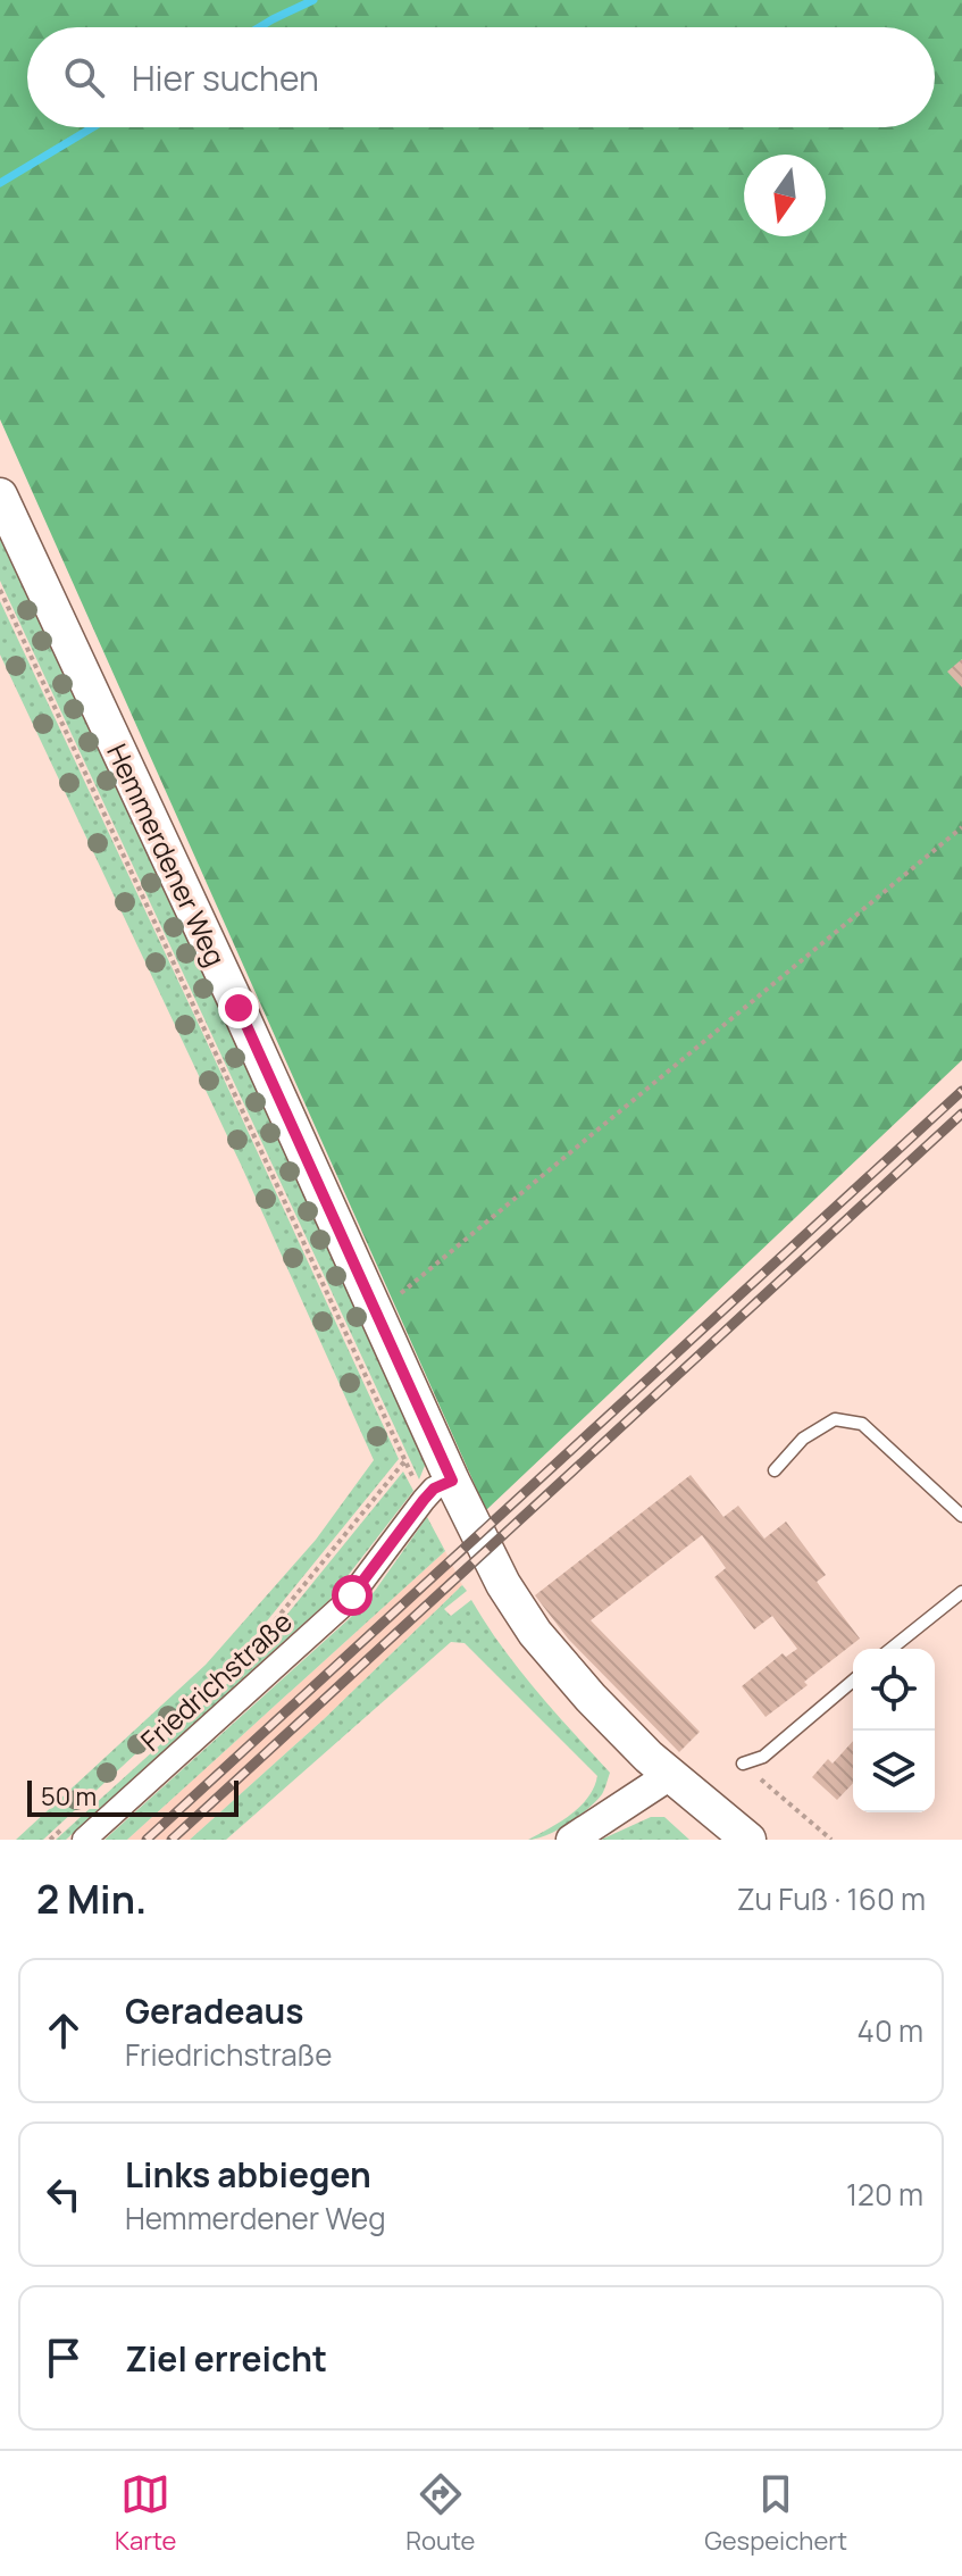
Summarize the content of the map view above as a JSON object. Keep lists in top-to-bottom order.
{
  "streets": {
    "main road": ["Hemmerdener Weg"],
    "street": ["Friedrichstraße"]
  },
  "crossings": [
    ["Hemmerdener Weg", "Friedrichstraße"]
  ],
  "scale_bar": "50 m",
  "north": "bottom",
  "page": {
    "search": "Hier suchen",
    "scale": "50 m",
    "heading": ["2 Min.", "Zu Fuß · 160 m"],
    "list": [
      ["Geradeaus", "Friedrichstraße", "40 m"],
      ["Links abbiegen", "Hemmerdener Weg", "120 m"],
      "Ziel erreicht"
    ],
    "nav": ["Karte", "Route", "Gespeichert"]
  }
}
